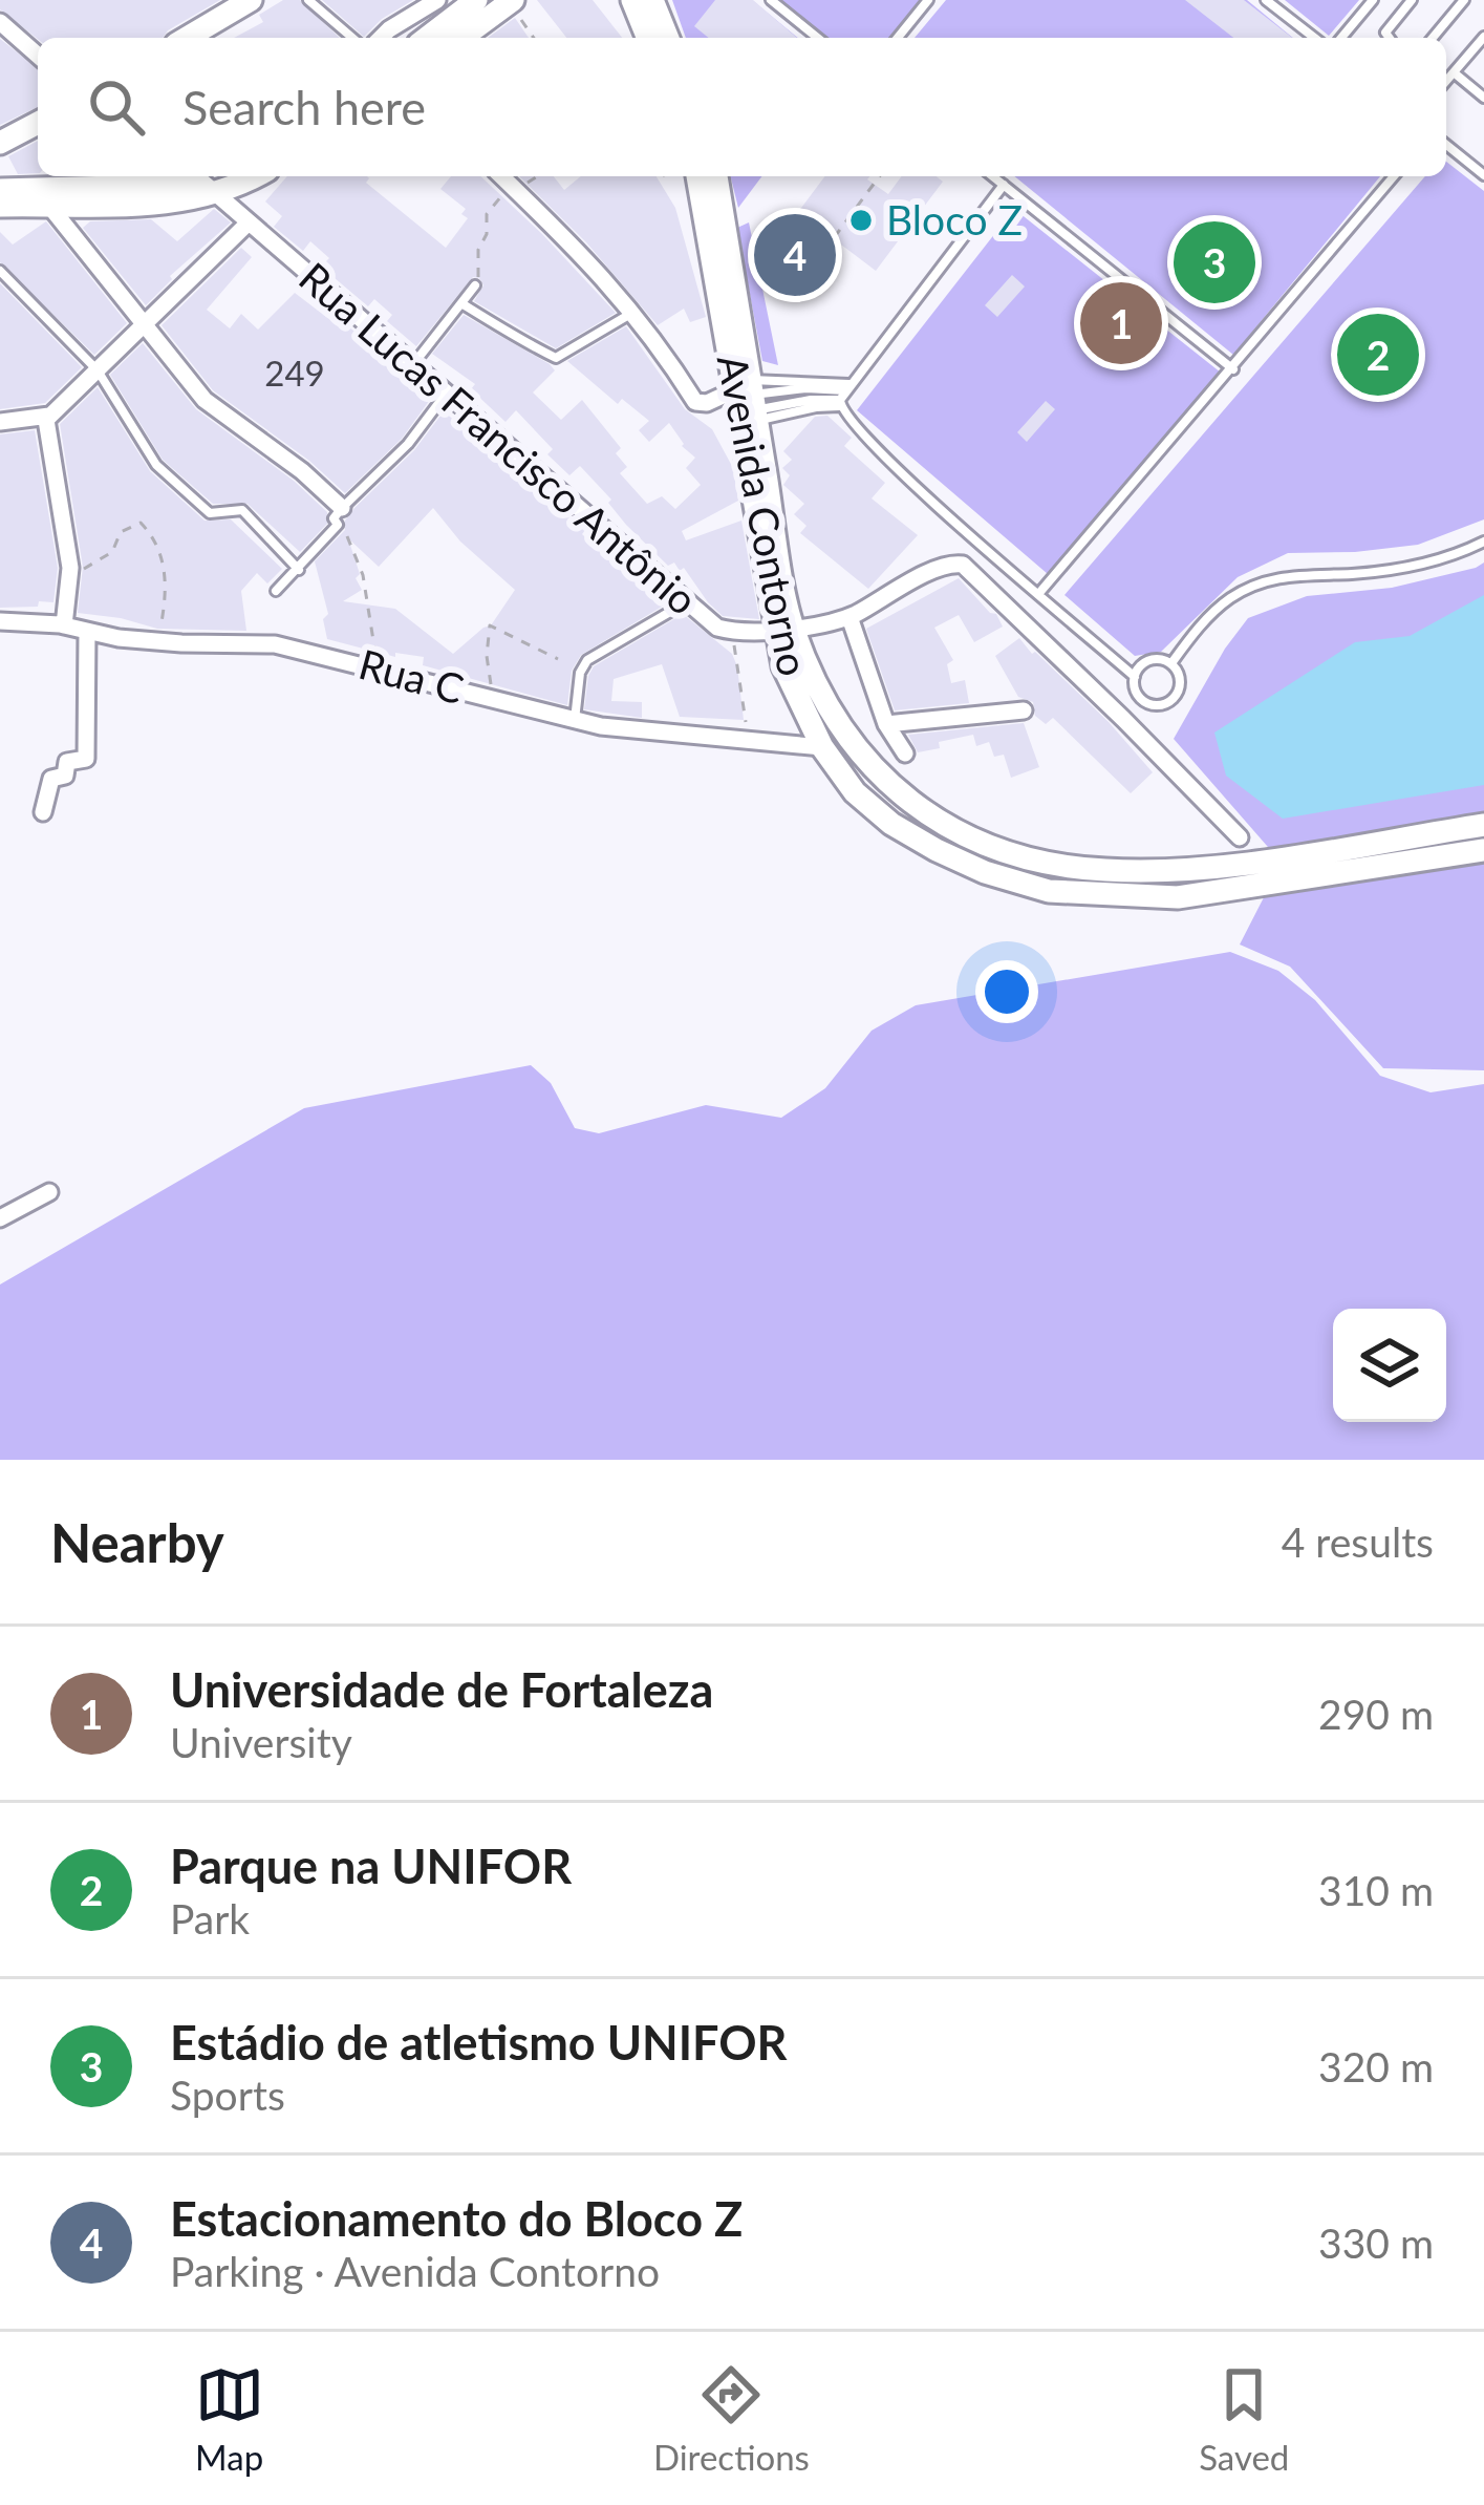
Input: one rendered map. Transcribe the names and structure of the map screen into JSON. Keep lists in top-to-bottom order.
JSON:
{
  "streets": {
    "street": ["Rua Lucas Francisco Antônio", "Avenida Contorno", "Rua C"]
  },
  "crossings": [
    ["Rua Lucas Francisco Antônio", "Avenida Contorno"],
    ["Avenida Contorno", "Rua C"]
  ],
  "places": ["Bloco Z"],
  "house_numbers": ["249"],
  "page": {
    "search": "Search here",
    "pins": [
      "4",
      "3",
      "1",
      "2"
    ],
    "heading": ["Nearby", "4 results"],
    "list": [
      {
        "mark": "1",
        "name": "Universidade de Fortaleza",
        "note": "University",
        "value": "290 m"
      },
      {
        "mark": "2",
        "name": "Parque na UNIFOR",
        "note": "Park",
        "value": "310 m"
      },
      {
        "mark": "3",
        "name": "Estádio de atletismo UNIFOR",
        "note": "Sports",
        "value": "320 m"
      },
      {
        "mark": "4",
        "name": "Estacionamento do Bloco Z",
        "note": "Parking · Avenida Contorno",
        "value": "330 m"
      }
    ],
    "nav": ["Map", "Directions", "Saved"]
  }
}
